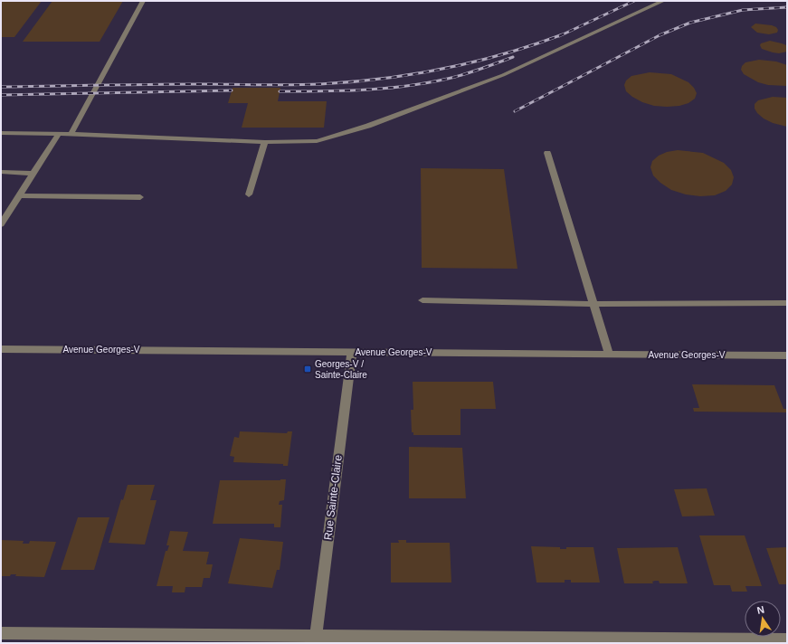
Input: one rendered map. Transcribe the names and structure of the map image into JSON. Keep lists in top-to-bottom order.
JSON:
{
  "streets": {
    "street": ["Avenue Georges-V", "Rue Sainte-Claire"]
  },
  "crossings": [
    ["Avenue Georges-V", "Rue Sainte-Claire"]
  ],
  "places": {
    "transit": ["Georges-V / Sainte-Claire"]
  },
  "north": "top"
}
